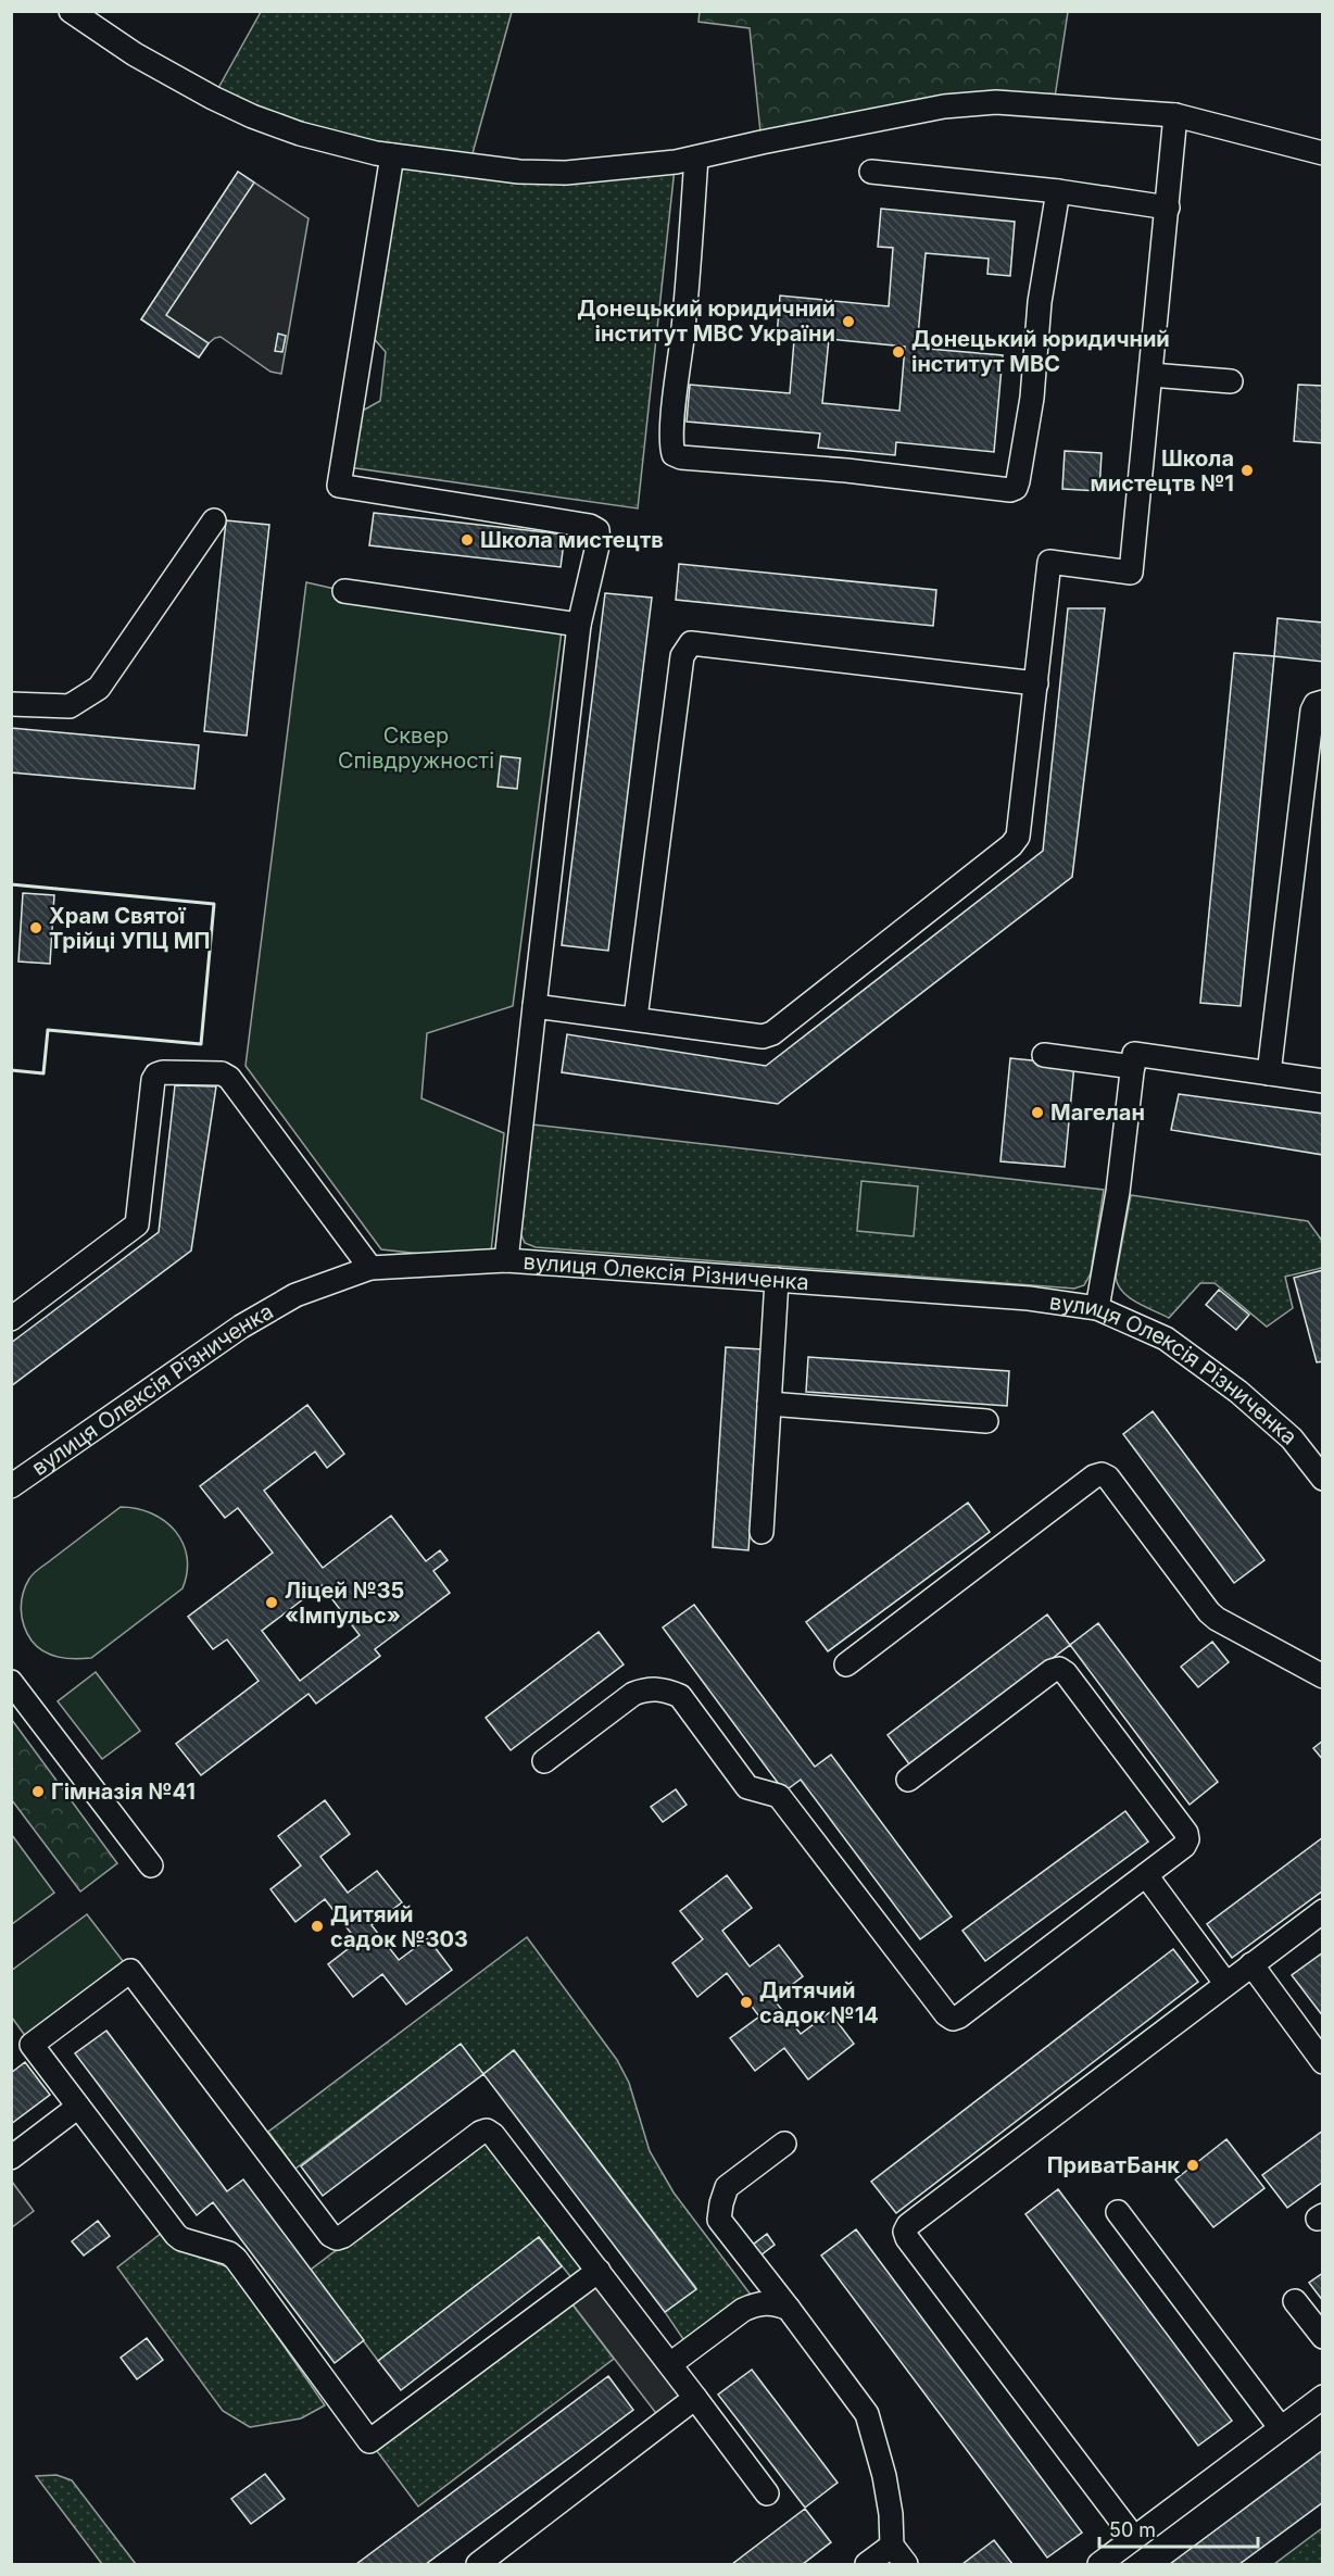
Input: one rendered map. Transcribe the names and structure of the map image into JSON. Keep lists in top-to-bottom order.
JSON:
{
  "streets": {
    "street": ["вулиця Олексія Різниченка"]
  },
  "parks": ["Сквер Співдружності"],
  "places": [
    "Донецький юридичний інститут МВС України",
    "Донецький юридичний інститут МВС",
    "Школа мистецтв №1",
    "Школа мистецтв",
    "Храм Святої Трійці УПЦ МП",
    "Магелан",
    "Ліцей №35 «Імпульс»",
    "Гімназія №41",
    "Дитяий садок №303",
    "Дитячий садок №14",
    "ПриватБанк"
  ],
  "scale_bar": "50 m"
}
